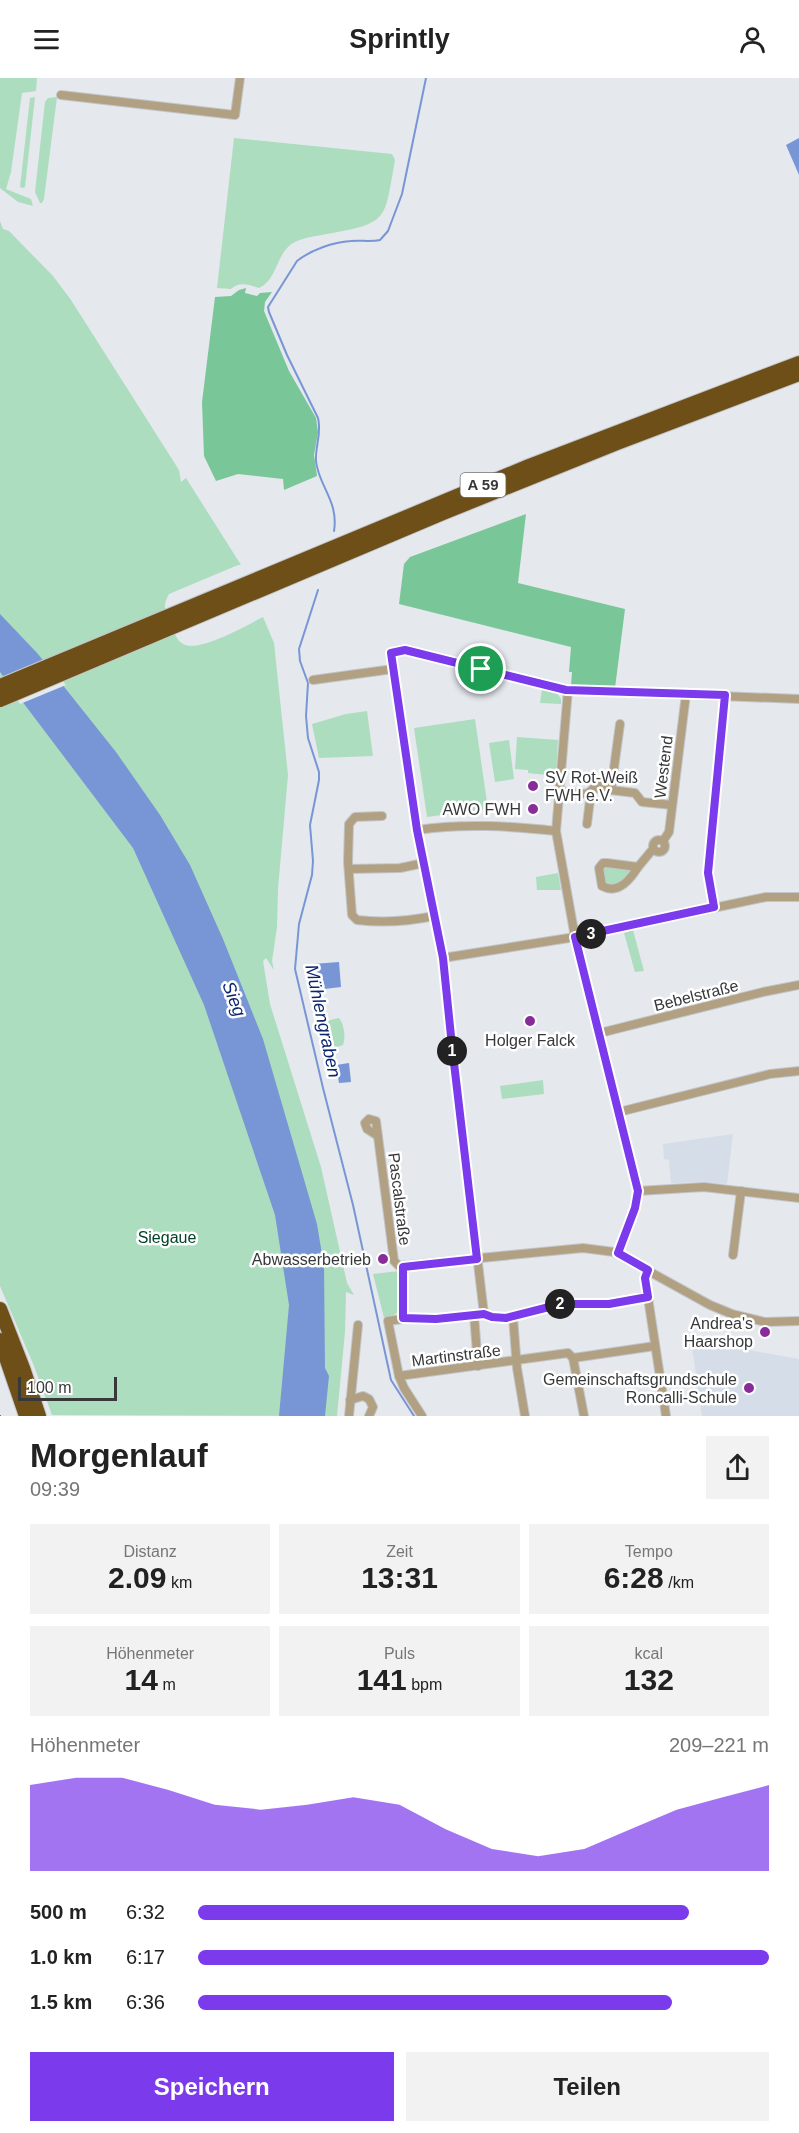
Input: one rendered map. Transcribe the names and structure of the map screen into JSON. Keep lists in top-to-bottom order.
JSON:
{
  "streets": {
    "highway": ["A 59"],
    "street": [
      "Westend",
      "Bebelstraße",
      "Pascalstraße",
      "Martinstraße"
    ]
  },
  "water": ["Sieg", "Mühlengraben"],
  "parks": ["Siegaue"],
  "places": [
    "SV Rot-Weiß FWH e.V.",
    "AWO FWH",
    "Holger Falck",
    "Abwasserbetrieb",
    "Andrea's Haarshop",
    "Gemeinschaftsgrundschule Roncalli-Schule"
  ],
  "scale_bar": "100 m",
  "page": {
    "header": "Sprintly",
    "pins": ["3", "1", "2"],
    "scale": "100 m",
    "heading": ["Morgenlauf", "09:39"],
    "stats": [
      ["Distanz", "2.09 km"],
      ["Zeit", "13:31"],
      ["Tempo", "6:28 /km"],
      ["Höhenmeter", "14 m"],
      ["Puls", "141 bpm"],
      ["kcal", "132"]
    ],
    "chart": ["Höhenmeter", "209–221 m"],
    "list": [
      {
        "name": "500 m",
        "note": "6:32"
      },
      {
        "name": "1.0 km",
        "note": "6:17"
      },
      {
        "name": "1.5 km",
        "note": "6:36"
      }
    ],
    "buttons": ["Speichern", "Teilen"]
  }
}
